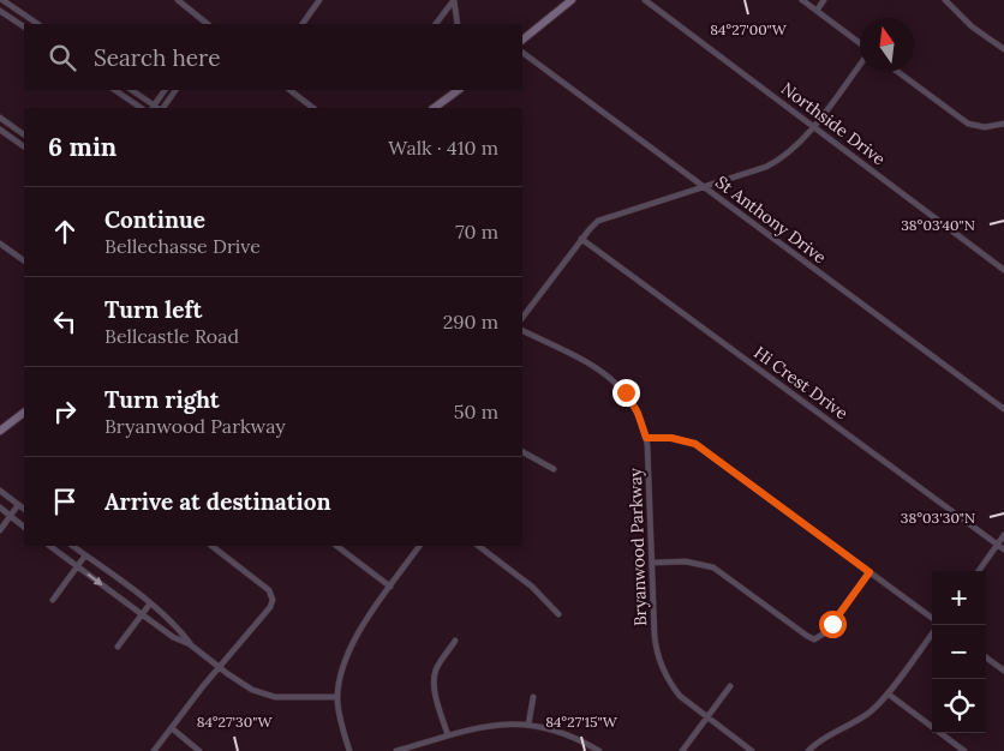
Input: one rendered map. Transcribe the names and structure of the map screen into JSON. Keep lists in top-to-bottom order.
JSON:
{
  "streets": {
    "street": [
      "Northside Drive",
      "St Anthony Drive",
      "Hi Crest Drive",
      "Bryanwood Parkway"
    ]
  },
  "north": "top",
  "page": {
    "search": "Search here",
    "heading": ["6 min", "Walk · 410 m"],
    "list": [
      ["Continue", "Bellechasse Drive", "70 m"],
      ["Turn left", "Bellcastle Road", "290 m"],
      ["Turn right", "Bryanwood Parkway", "50 m"],
      "Arrive at destination"
    ],
    "map_buttons": ["+", "−"]
  },
  "coordinates": [
    "84°27'00\"W",
    "38°03'40\"N",
    "38°03'30\"N",
    "84°27'30\"W",
    "84°27'15\"W"
  ]
}
